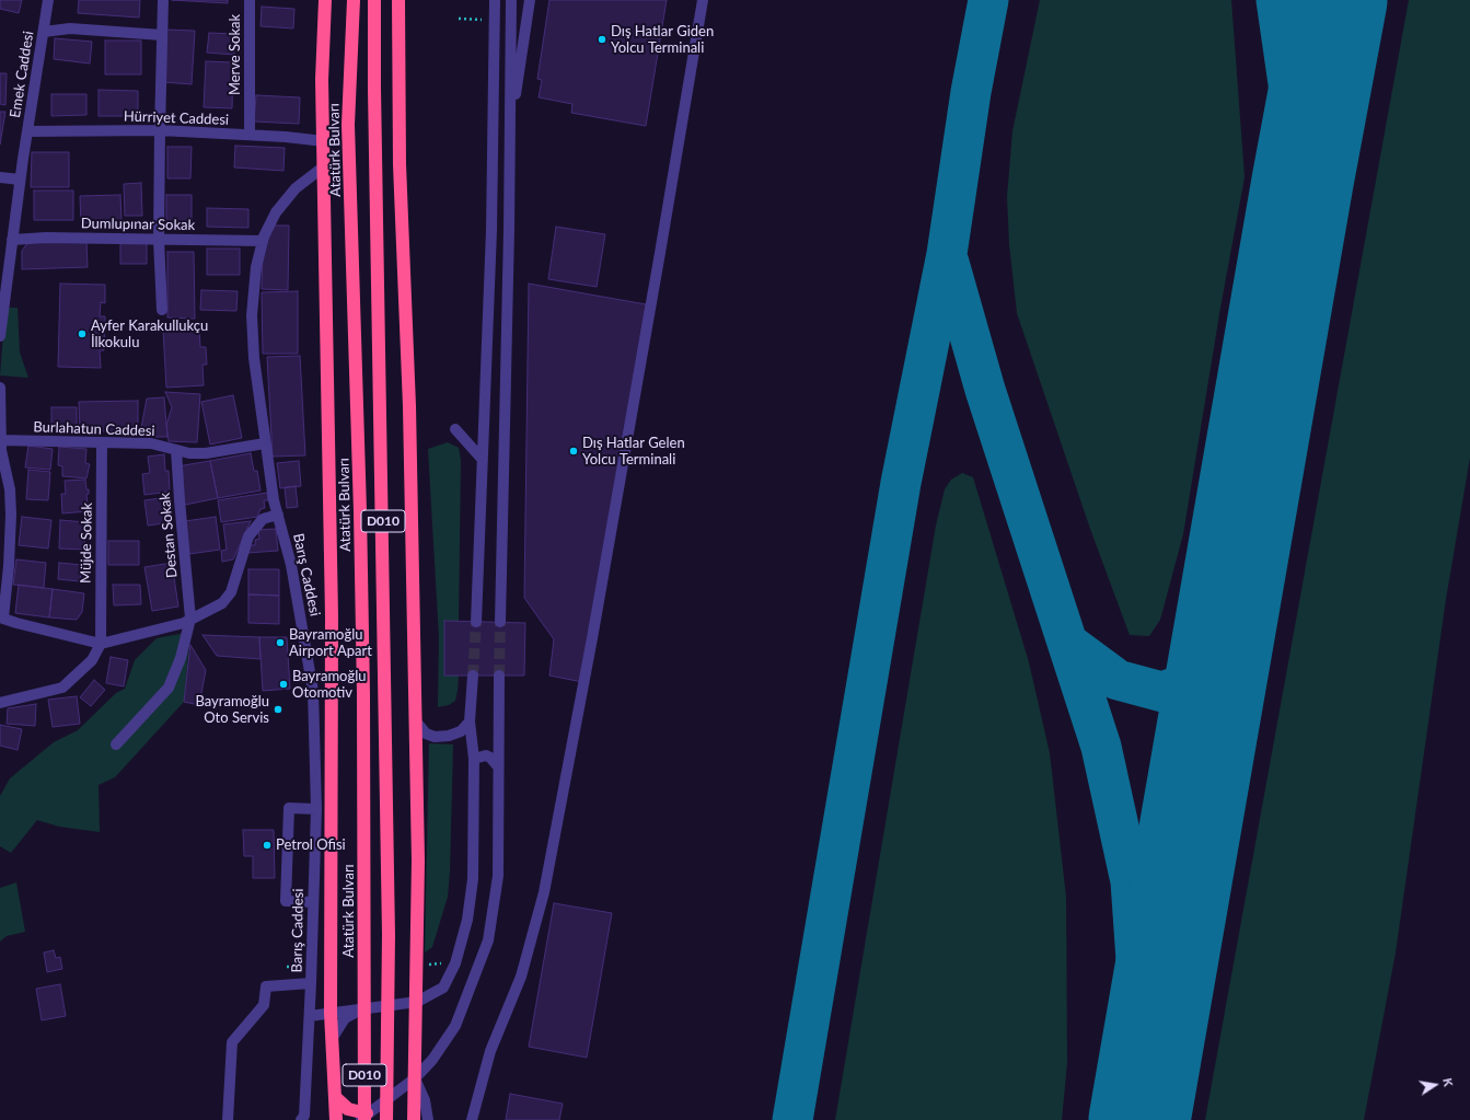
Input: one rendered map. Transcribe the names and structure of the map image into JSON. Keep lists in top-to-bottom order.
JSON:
{
  "streets": {
    "highway": ["Atatürk Bulvarı", "D010"],
    "street": [
      "Merve Sokak",
      "Emek Caddesi",
      "Hürriyet Caddesi",
      "Dumlupınar Sokak",
      "Burlahatun Caddesi",
      "Destan Sokak",
      "Müjde Sokak",
      "Barış Caddesi"
    ]
  },
  "crossings": [
    ["Merve Sokak", "Hürriyet Caddesi"],
    ["Emek Caddesi", "Hürriyet Caddesi"],
    ["Emek Caddesi", "Dumlupınar Sokak"],
    ["Dumlupınar Sokak", "Barış Caddesi"],
    ["Burlahatun Caddesi", "Destan Sokak"],
    ["Burlahatun Caddesi", "Müjde Sokak"],
    ["Burlahatun Caddesi", "Barış Caddesi"]
  ],
  "places": [
    "Dış Hatlar Giden Yolcu Terminali",
    "Ayfer Karakullukçu İlkokulu",
    "Dış Hatlar Gelen Yolcu Terminali",
    "Bayramoğlu Airport Apart",
    "Bayramoğlu Otomotiv",
    "Bayramoğlu Oto Servis",
    "Petrol Ofisi"
  ],
  "north": "right"
}
